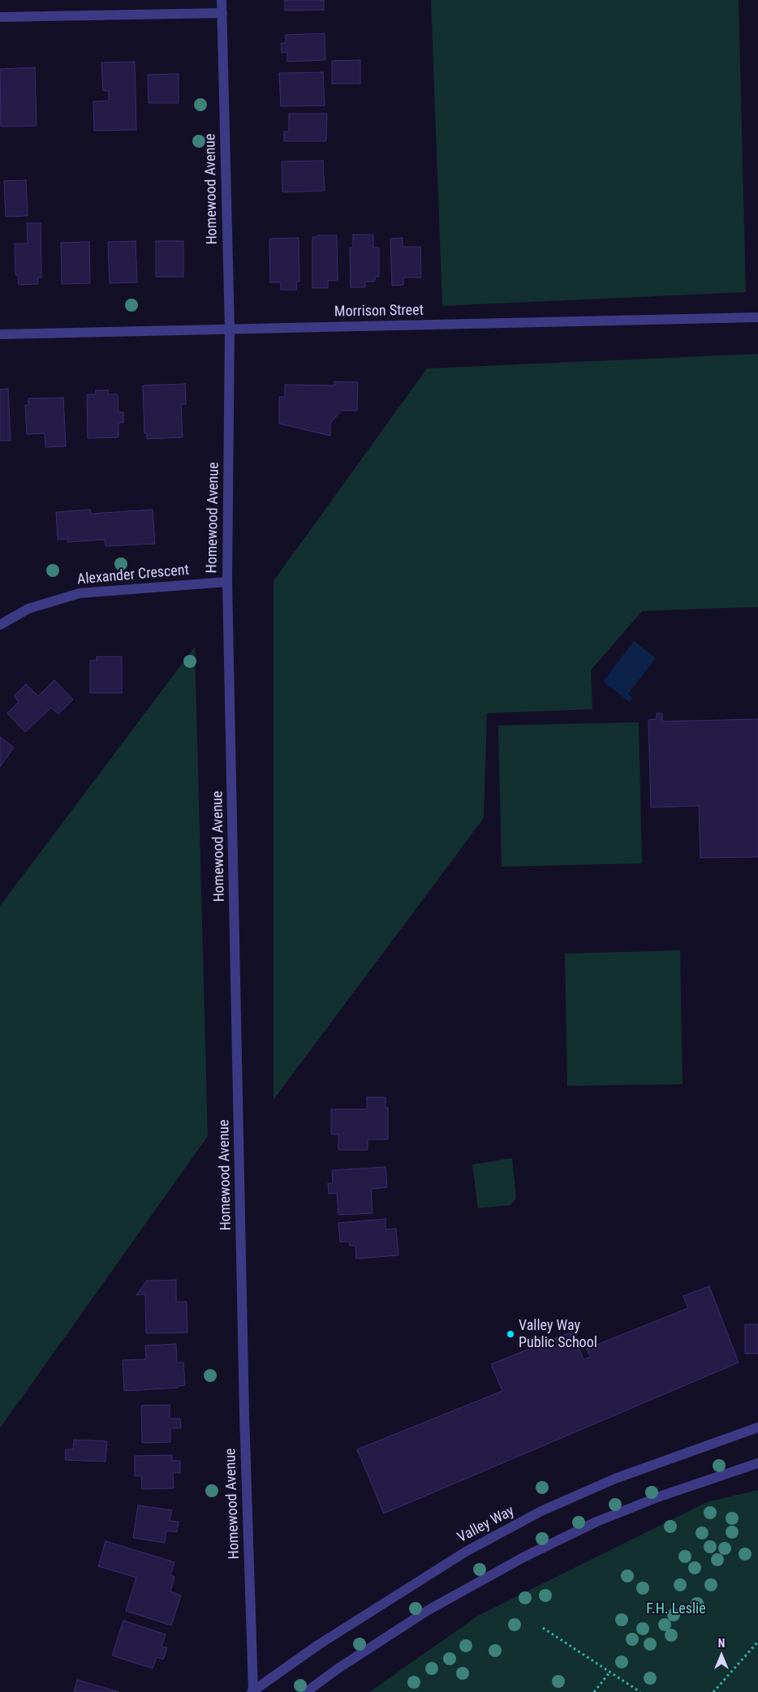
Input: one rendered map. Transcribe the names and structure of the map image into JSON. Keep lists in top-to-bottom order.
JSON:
{
  "streets": {
    "street": [
      "Homewood Avenue",
      "Morrison Street",
      "Alexander Crescent",
      "Valley Way"
    ]
  },
  "crossings": [
    ["Homewood Avenue", "Morrison Street"],
    ["Homewood Avenue", "Alexander Crescent"],
    ["Homewood Avenue", "Valley Way"]
  ],
  "parks": ["F.H. Leslie"],
  "places": ["Valley Way Public School"],
  "north": "top"
}
